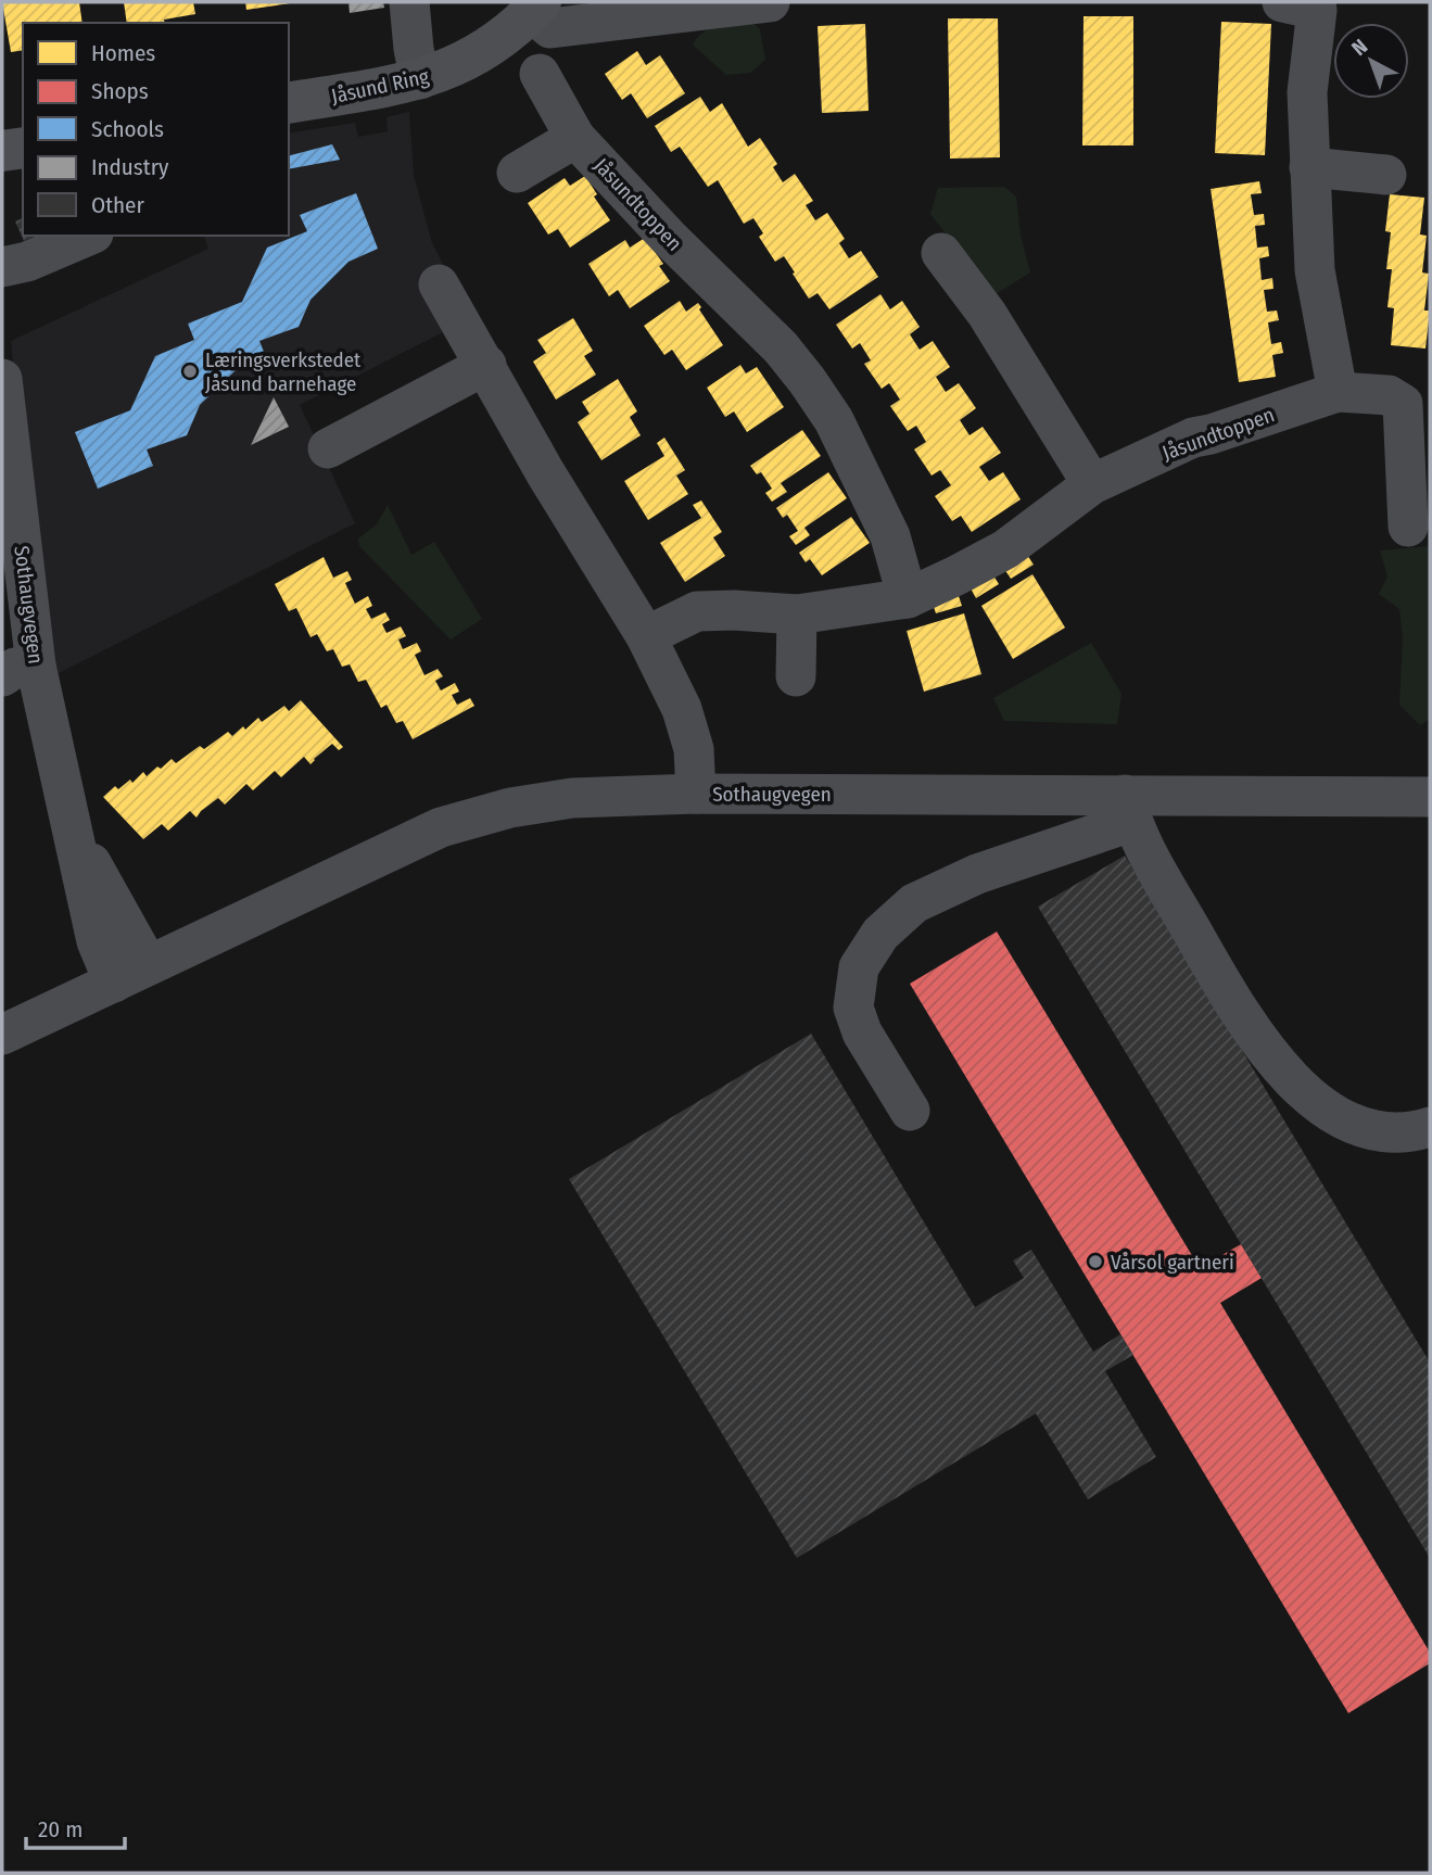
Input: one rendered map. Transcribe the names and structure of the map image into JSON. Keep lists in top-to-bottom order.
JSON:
{
  "streets": {
    "main road": ["Jåsund Ring"],
    "street": ["Jåsundtoppen", "Sothaugvegen"]
  },
  "places": ["Læringsverkstedet Jåsund barnehage", "Vårsol gartneri"],
  "legend": [
    "Homes",
    "Shops",
    "Schools",
    "Industry",
    "Other"
  ],
  "scale_bar": "20 m",
  "north": "top left"
}
